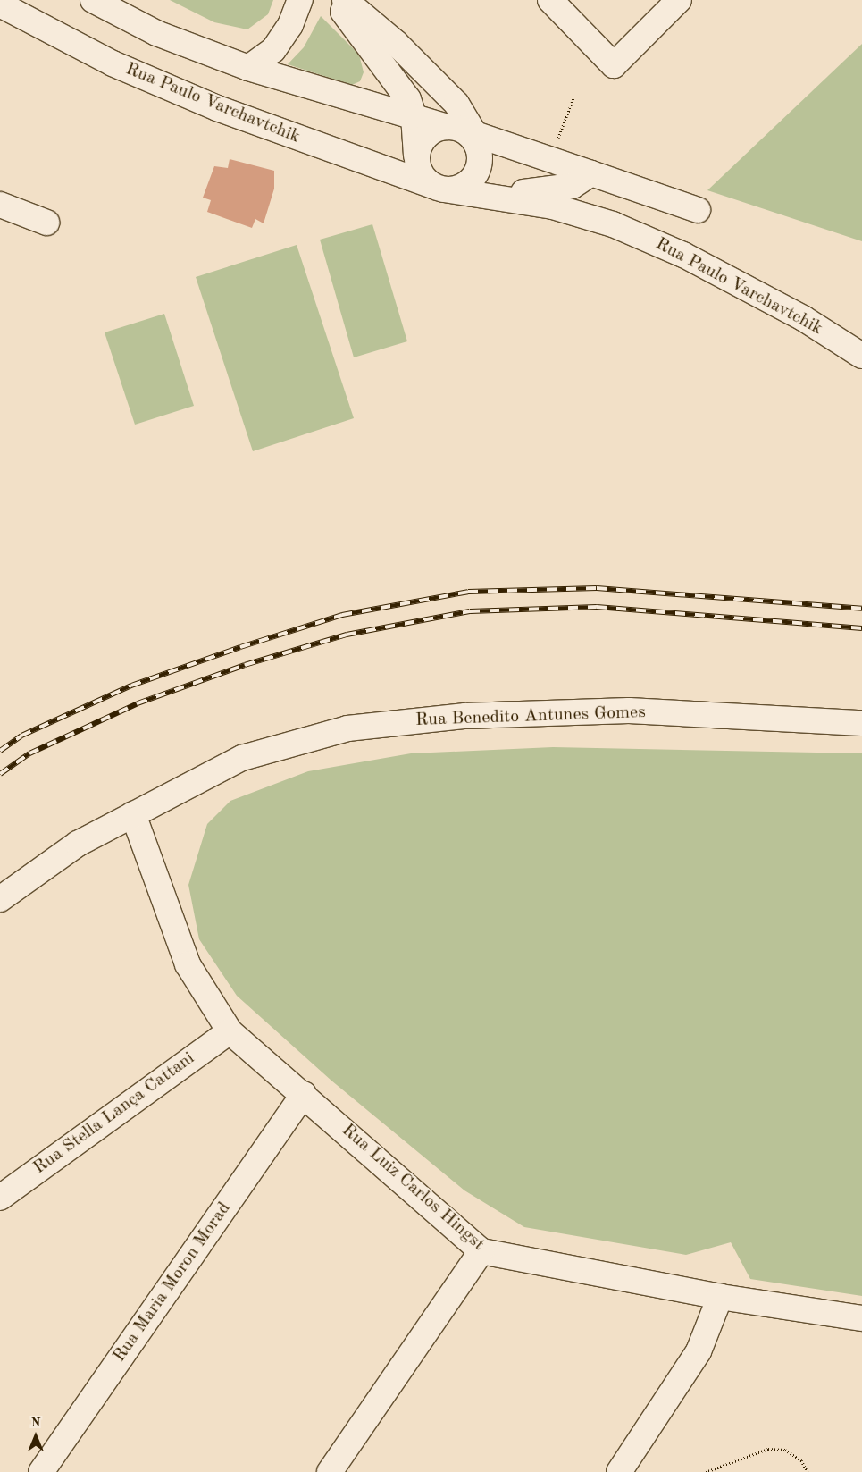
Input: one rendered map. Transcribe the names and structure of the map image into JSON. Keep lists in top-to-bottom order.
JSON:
{
  "streets": {
    "street": [
      "Rua Paulo Varchavtchik",
      "Rua Benedito Antunes Gomes",
      "Rua Stella Lança Cattani",
      "Rua Luiz Carlos Hingst",
      "Rua Maria Moron Morad"
    ]
  },
  "crossings": [
    ["Rua Benedito Antunes Gomes", "Rua Luiz Carlos Hingst"],
    ["Rua Stella Lança Cattani", "Rua Luiz Carlos Hingst"],
    ["Rua Luiz Carlos Hingst", "Rua Maria Moron Morad"]
  ],
  "north": "top"
}
